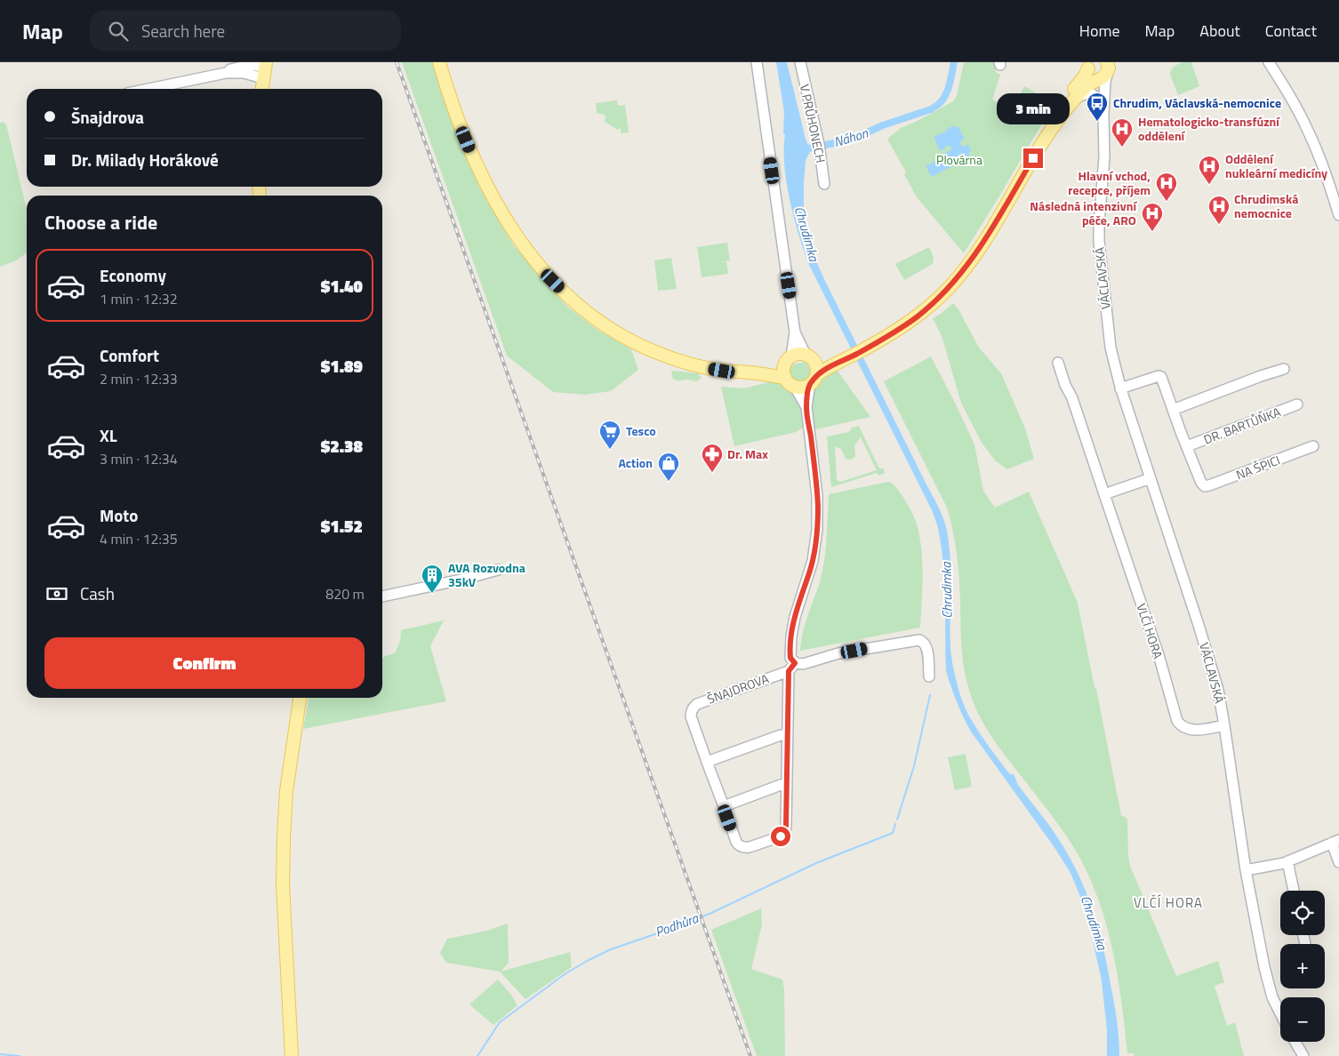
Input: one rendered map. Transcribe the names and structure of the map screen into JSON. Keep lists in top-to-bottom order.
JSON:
{
  "streets": {
    "street": [
      "V PRŮHONECH",
      "VÁCLAVSKÁ",
      "DR. BARTŮŇKA",
      "NA ŠPICI",
      "VLČÍ HORA",
      "ŠNAJDROVA"
    ]
  },
  "crossings": [
    ["VÁCLAVSKÁ", "VLČÍ HORA"],
    ["DR. BARTŮŇKA", "NA ŠPICI"]
  ],
  "districts": ["VLČÍ HORA"],
  "water": ["Náhon", "Chrudimka", "Podhůra"],
  "parks": ["Plovárna"],
  "places": {
    "bus stop": ["Chrudim, Václavská-nemocnice"],
    "hospital": [
      "Hematologicko-transfúzní oddělení",
      "Oddělení nukleární medicíny",
      "Hlavní vchod, recepce, příjem",
      "Chrudimská nemocnice",
      "Následná intenzivní péče, ARO"
    ],
    "supermarket": ["Tesco"],
    "pharmacy": ["Dr. Max"],
    "shop": ["Action"],
    "building": ["AVA Rozvodna 35kV"]
  },
  "page": {
    "header": "Map",
    "search": "Search here",
    "nav": [
      "Home",
      "Map",
      "About",
      "Contact"
    ],
    "banner": ["Šnajdrova", "Dr. Milady Horákové"],
    "bubble": "3 min",
    "heading": "Choose a ride",
    "list": [
      {
        "name": "Economy",
        "note": "1 min · 12:32",
        "value": "$1.40"
      },
      {
        "name": "Comfort",
        "note": "2 min · 12:33",
        "value": "$1.89"
      },
      {
        "name": "XL",
        "note": "3 min · 12:34",
        "value": "$2.38"
      },
      {
        "name": "Moto",
        "note": "4 min · 12:35",
        "value": "$1.52"
      }
    ],
    "pay": ["Cash", "820 m"],
    "buttons": "Confirm",
    "map_buttons": ["+", "−"]
  }
}
